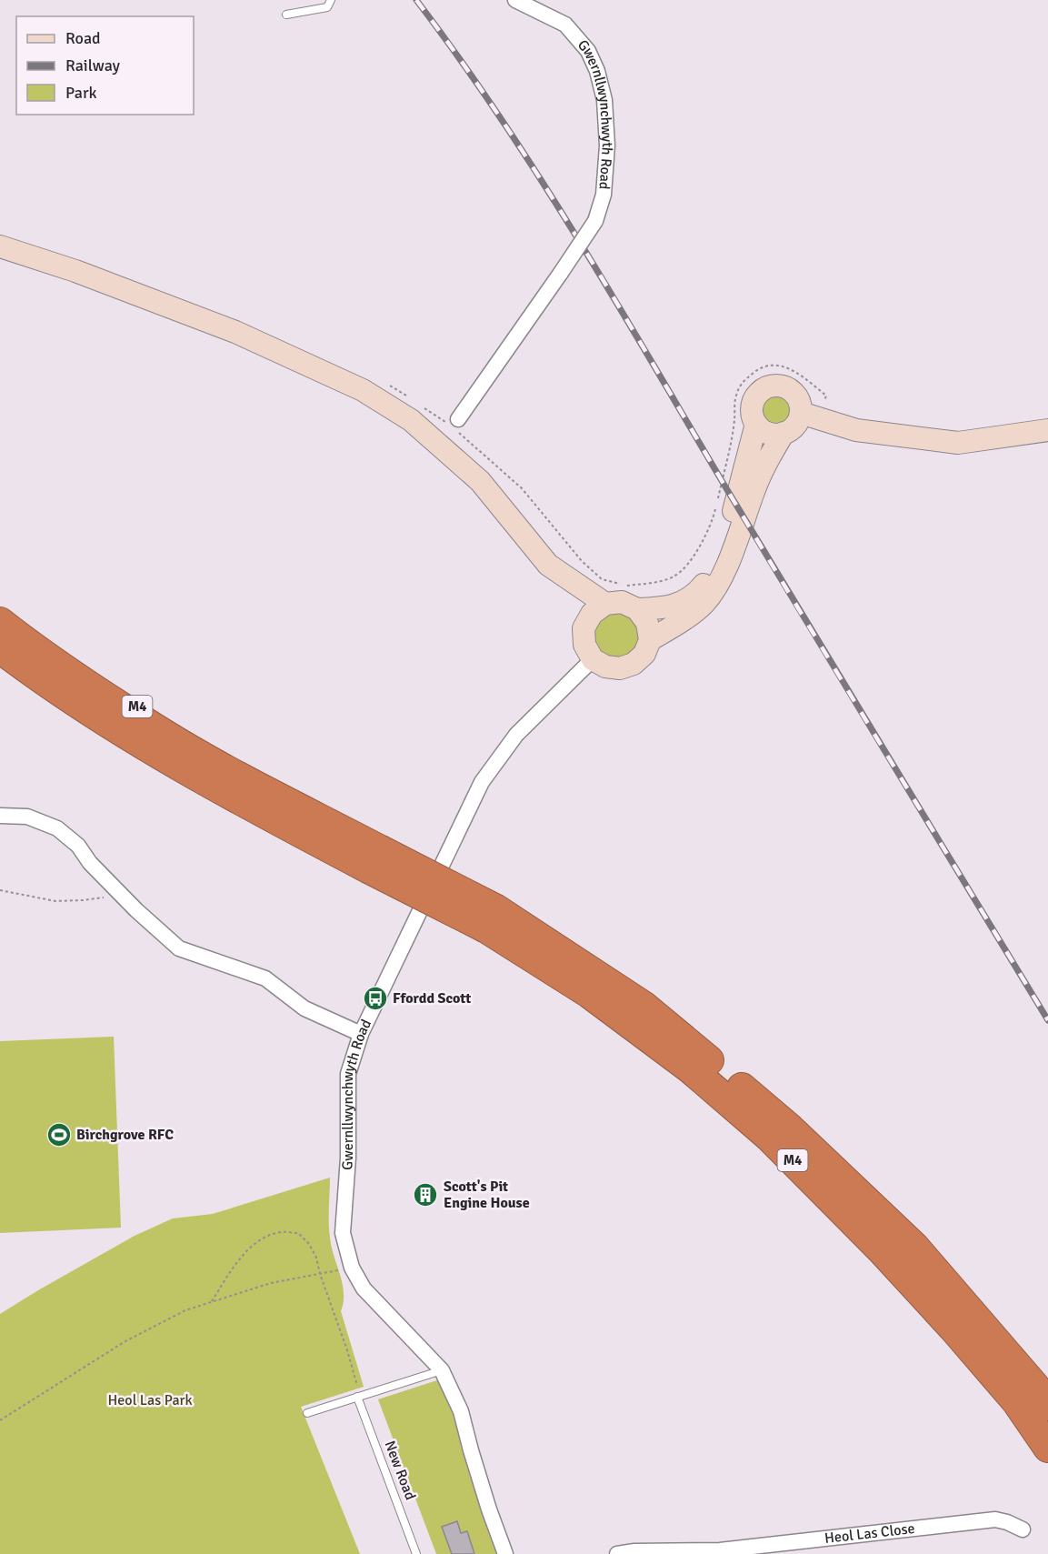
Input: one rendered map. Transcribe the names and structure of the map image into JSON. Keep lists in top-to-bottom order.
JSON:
{
  "streets": {
    "highway": ["M4"],
    "street": ["Gwernllwynchwyth Road", "Heol Las Close"],
    "lane": ["New Road"]
  },
  "parks": ["Heol Las Park"],
  "places": {
    "bus stop": ["Ffordd Scott"],
    "sports": ["Birchgrove RFC"],
    "building": ["Scott's Pit Engine House"]
  },
  "legend": ["Road", "Railway", "Park"]
}
